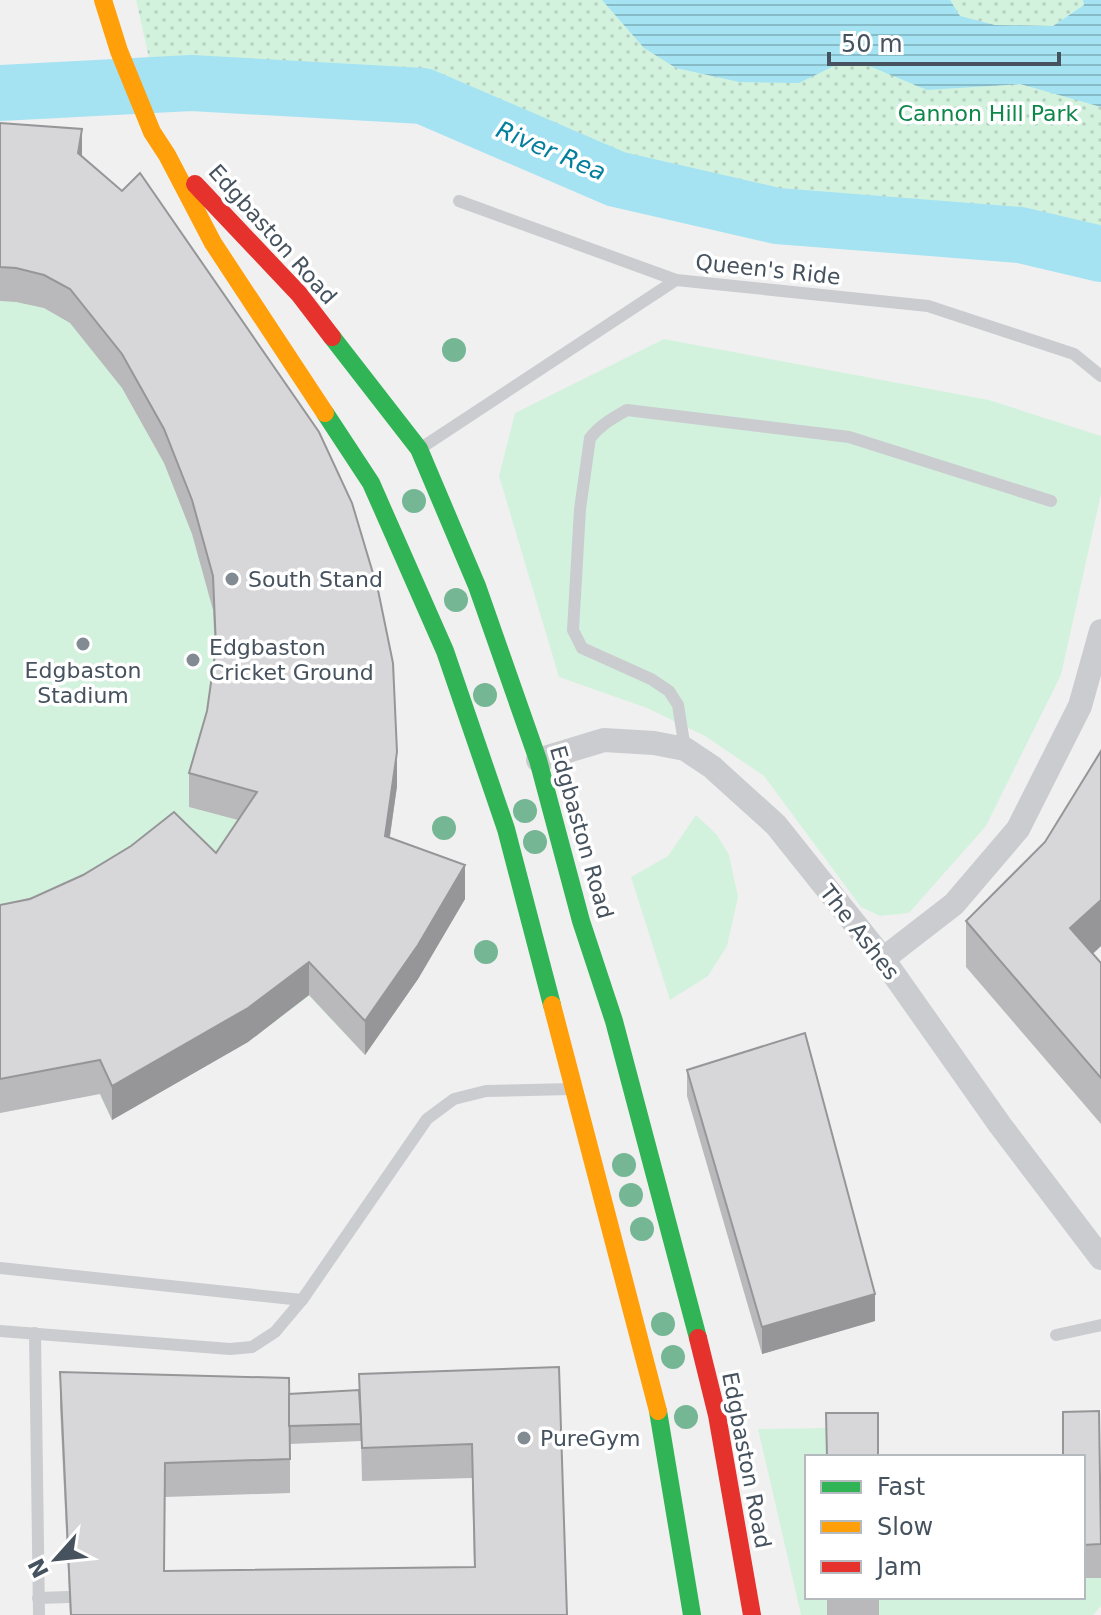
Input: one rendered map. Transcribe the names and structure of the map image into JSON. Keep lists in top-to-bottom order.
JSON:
{
  "streets": {
    "main road": ["Edgbaston Road"],
    "street": ["The Ashes"],
    "lane": ["Queen's Ride"]
  },
  "crossings": [
    ["Edgbaston Road", "Queen's Ride"],
    ["Edgbaston Road", "The Ashes"]
  ],
  "water": ["River Rea"],
  "parks": ["Cannon Hill Park"],
  "places": [
    "South Stand",
    "Edgbaston Stadium",
    "Edgbaston Cricket Ground",
    "PureGym"
  ],
  "legend": ["Fast", "Slow", "Jam"],
  "scale_bar": "50 m",
  "north": "bottom left"
}
